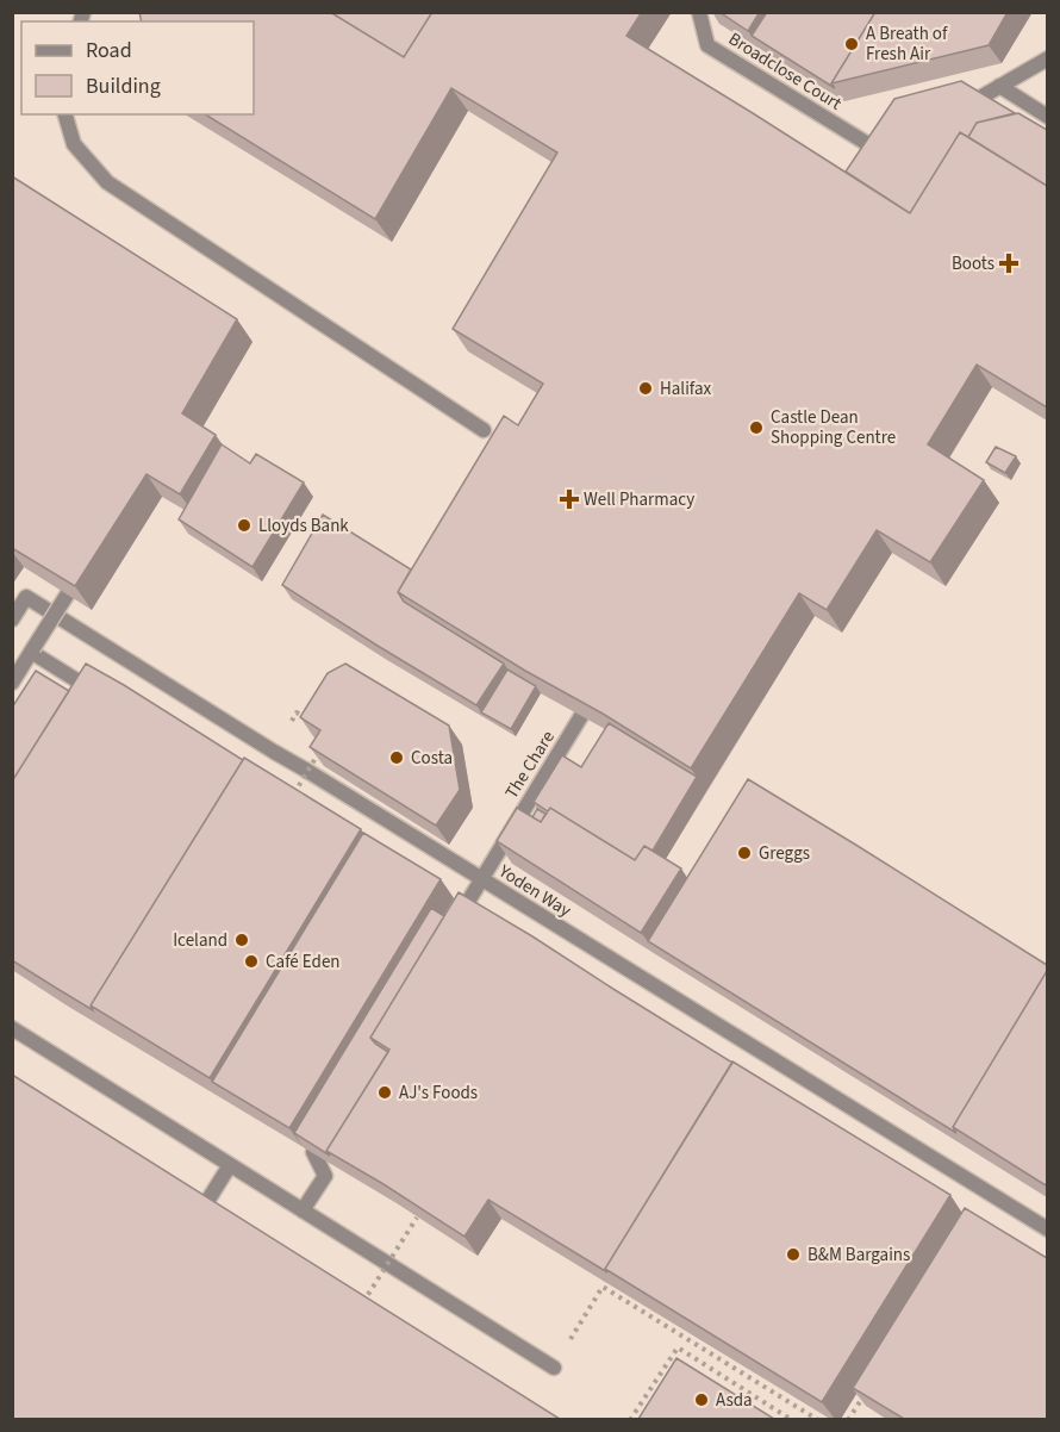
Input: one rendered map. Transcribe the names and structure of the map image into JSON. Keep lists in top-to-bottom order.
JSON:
{
  "streets": {
    "street": ["Broadclose Court", "The Chare", "Yoden Way"]
  },
  "crossings": [
    ["The Chare", "Yoden Way"]
  ],
  "places": {
    "other": [
      "A Breath of Fresh Air",
      "Halifax",
      "Castle Dean Shopping Centre",
      "Lloyds Bank",
      "Costa",
      "Greggs",
      "Iceland",
      "Café Eden",
      "AJ's Foods",
      "B&M Bargains",
      "Asda"
    ],
    "health": ["Boots", "Well Pharmacy"]
  },
  "legend": ["Road", "Building"]
}
